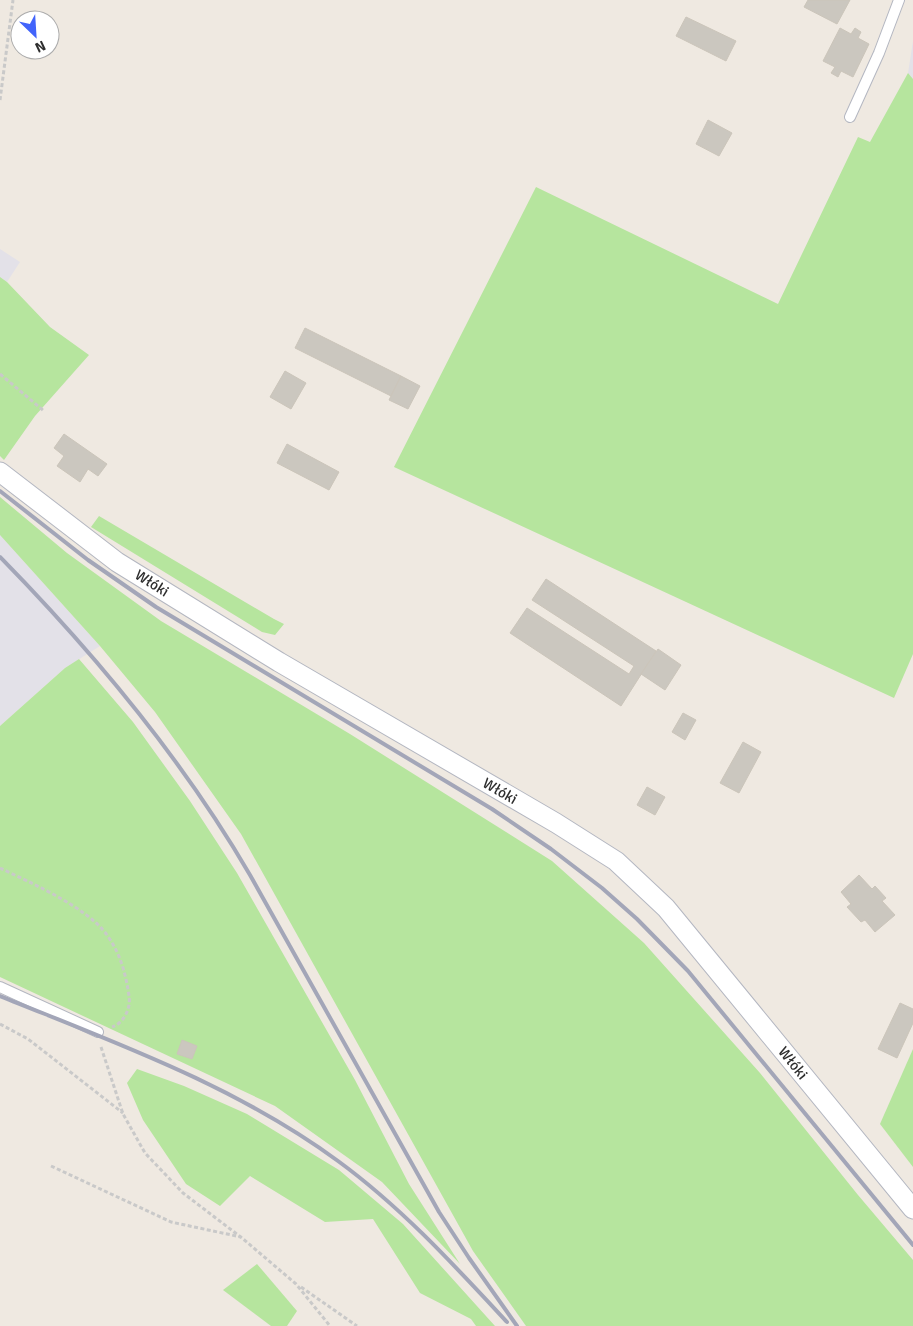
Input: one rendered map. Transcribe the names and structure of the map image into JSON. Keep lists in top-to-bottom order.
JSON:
{
  "streets": {
    "street": ["Włóki"]
  },
  "north": "bottom right"
}
